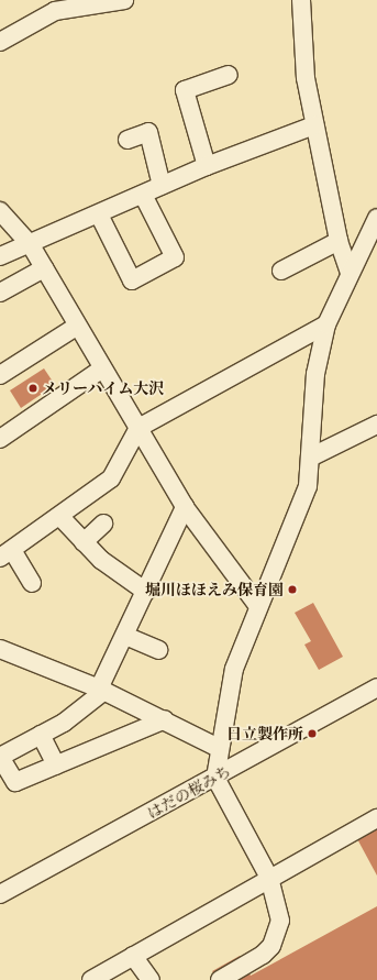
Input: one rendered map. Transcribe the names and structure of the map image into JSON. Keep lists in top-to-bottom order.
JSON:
{
  "streets": {
    "street": ["はだの桜みち"]
  },
  "places": ["メリーハイム大沢", "堀川ほほえみ保育園", "日立製作所"]
}
